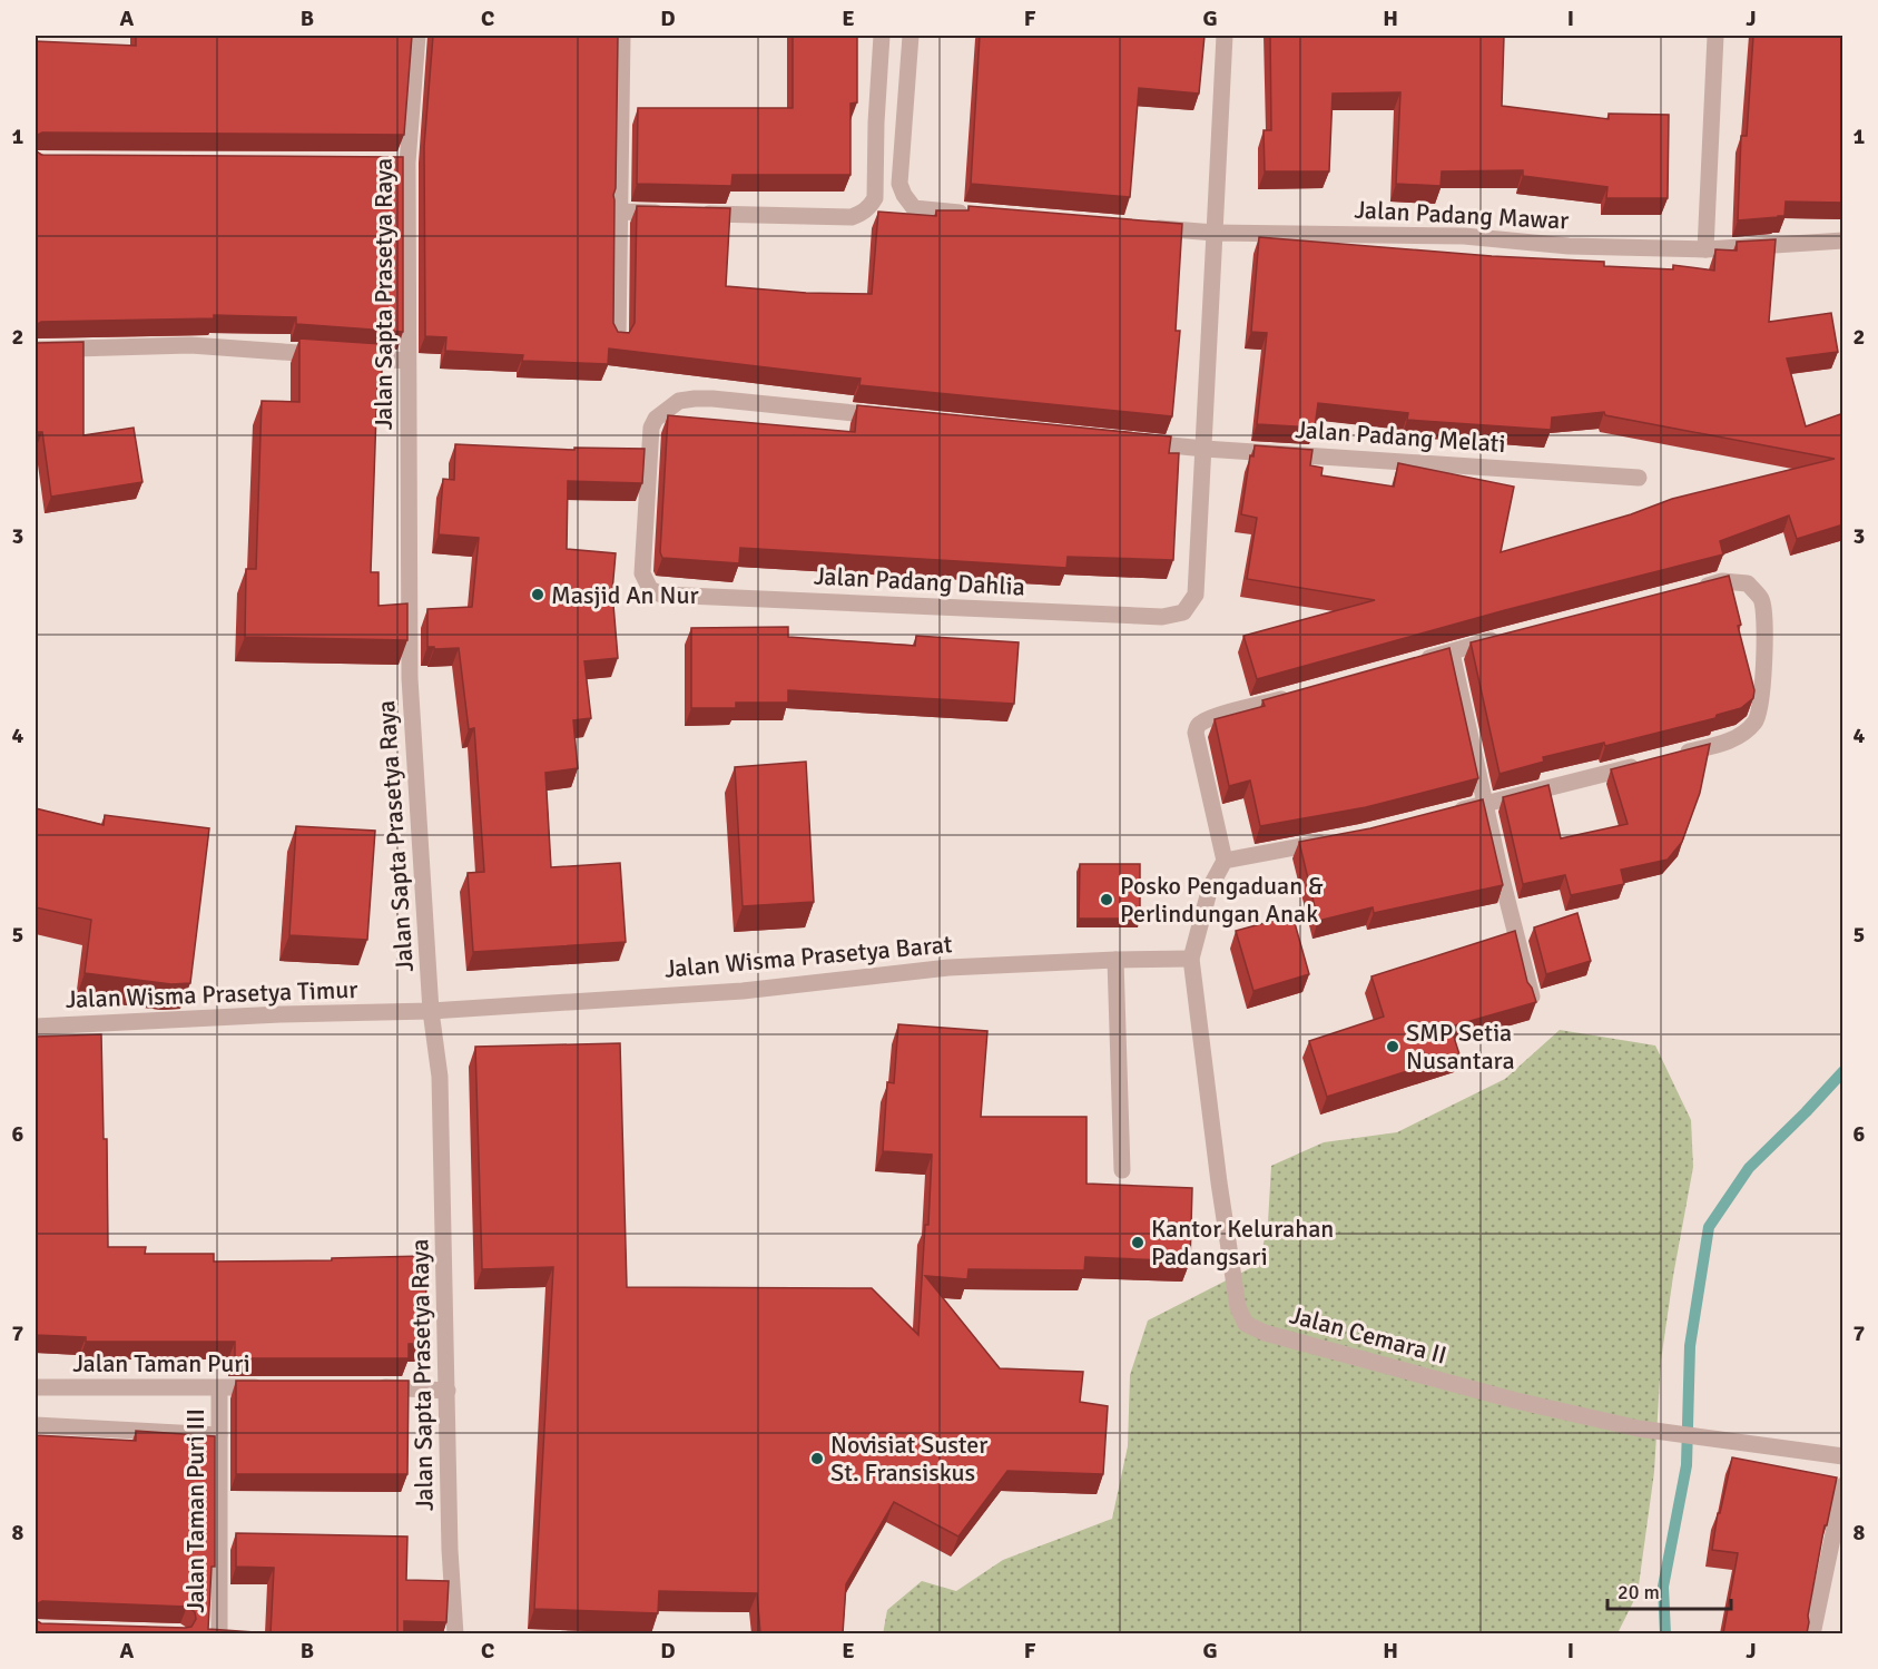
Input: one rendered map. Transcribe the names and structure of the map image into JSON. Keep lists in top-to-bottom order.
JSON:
{
  "streets": {
    "street": [
      "Jalan Padang Mawar",
      "Jalan Sapta Prasetya Raya",
      "Jalan Padang Melati",
      "Jalan Padang Dahlia",
      "Jalan Wisma Prasetya Barat",
      "Jalan Wisma Prasetya Timur",
      "Jalan Cemara II",
      "Jalan Taman Puri",
      "Jalan Taman Puri III"
    ]
  },
  "crossings": [
    ["Jalan Sapta Prasetya Raya", "Jalan Wisma Prasetya Barat"],
    ["Jalan Sapta Prasetya Raya", "Jalan Wisma Prasetya Timur"],
    ["Jalan Padang Melati", "Jalan Padang Dahlia"],
    ["Jalan Wisma Prasetya Barat", "Jalan Wisma Prasetya Timur"],
    ["Jalan Wisma Prasetya Barat", "Jalan Cemara II"],
    ["Jalan Taman Puri", "Jalan Taman Puri III"]
  ],
  "places": [
    "Masjid An Nur",
    "Posko Pengaduan & Perlindungan Anak",
    "SMP Setia Nusantara",
    "Kantor Kelurahan Padangsari",
    "Novisiat Suster St. Fransiskus"
  ],
  "scale_bar": "20 m",
  "grid": {
    "columns": [
      "A",
      "B",
      "C",
      "D",
      "E",
      "F",
      "G",
      "H",
      "I",
      "J"
    ],
    "rows": [
      "1",
      "2",
      "3",
      "4",
      "5",
      "6",
      "7",
      "8"
    ]
  }
}
